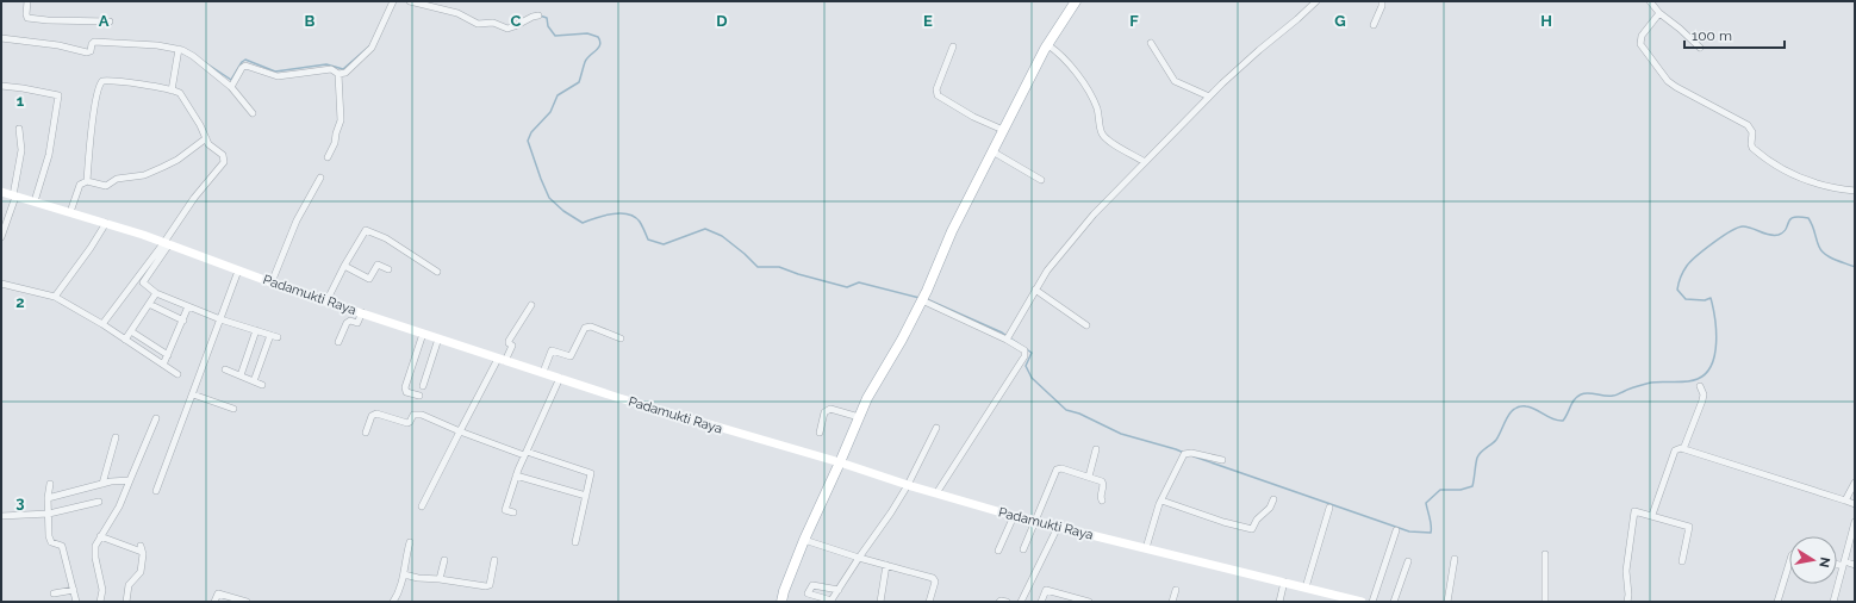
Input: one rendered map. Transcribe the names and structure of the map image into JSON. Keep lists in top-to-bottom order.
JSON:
{
  "streets": {
    "street": ["Padamukti Raya"]
  },
  "scale_bar": "100 m",
  "north": "right",
  "grid": {
    "columns": [
      "A",
      "B",
      "C",
      "D",
      "E",
      "F",
      "G",
      "H"
    ],
    "rows": ["1", "2", "3"]
  }
}
